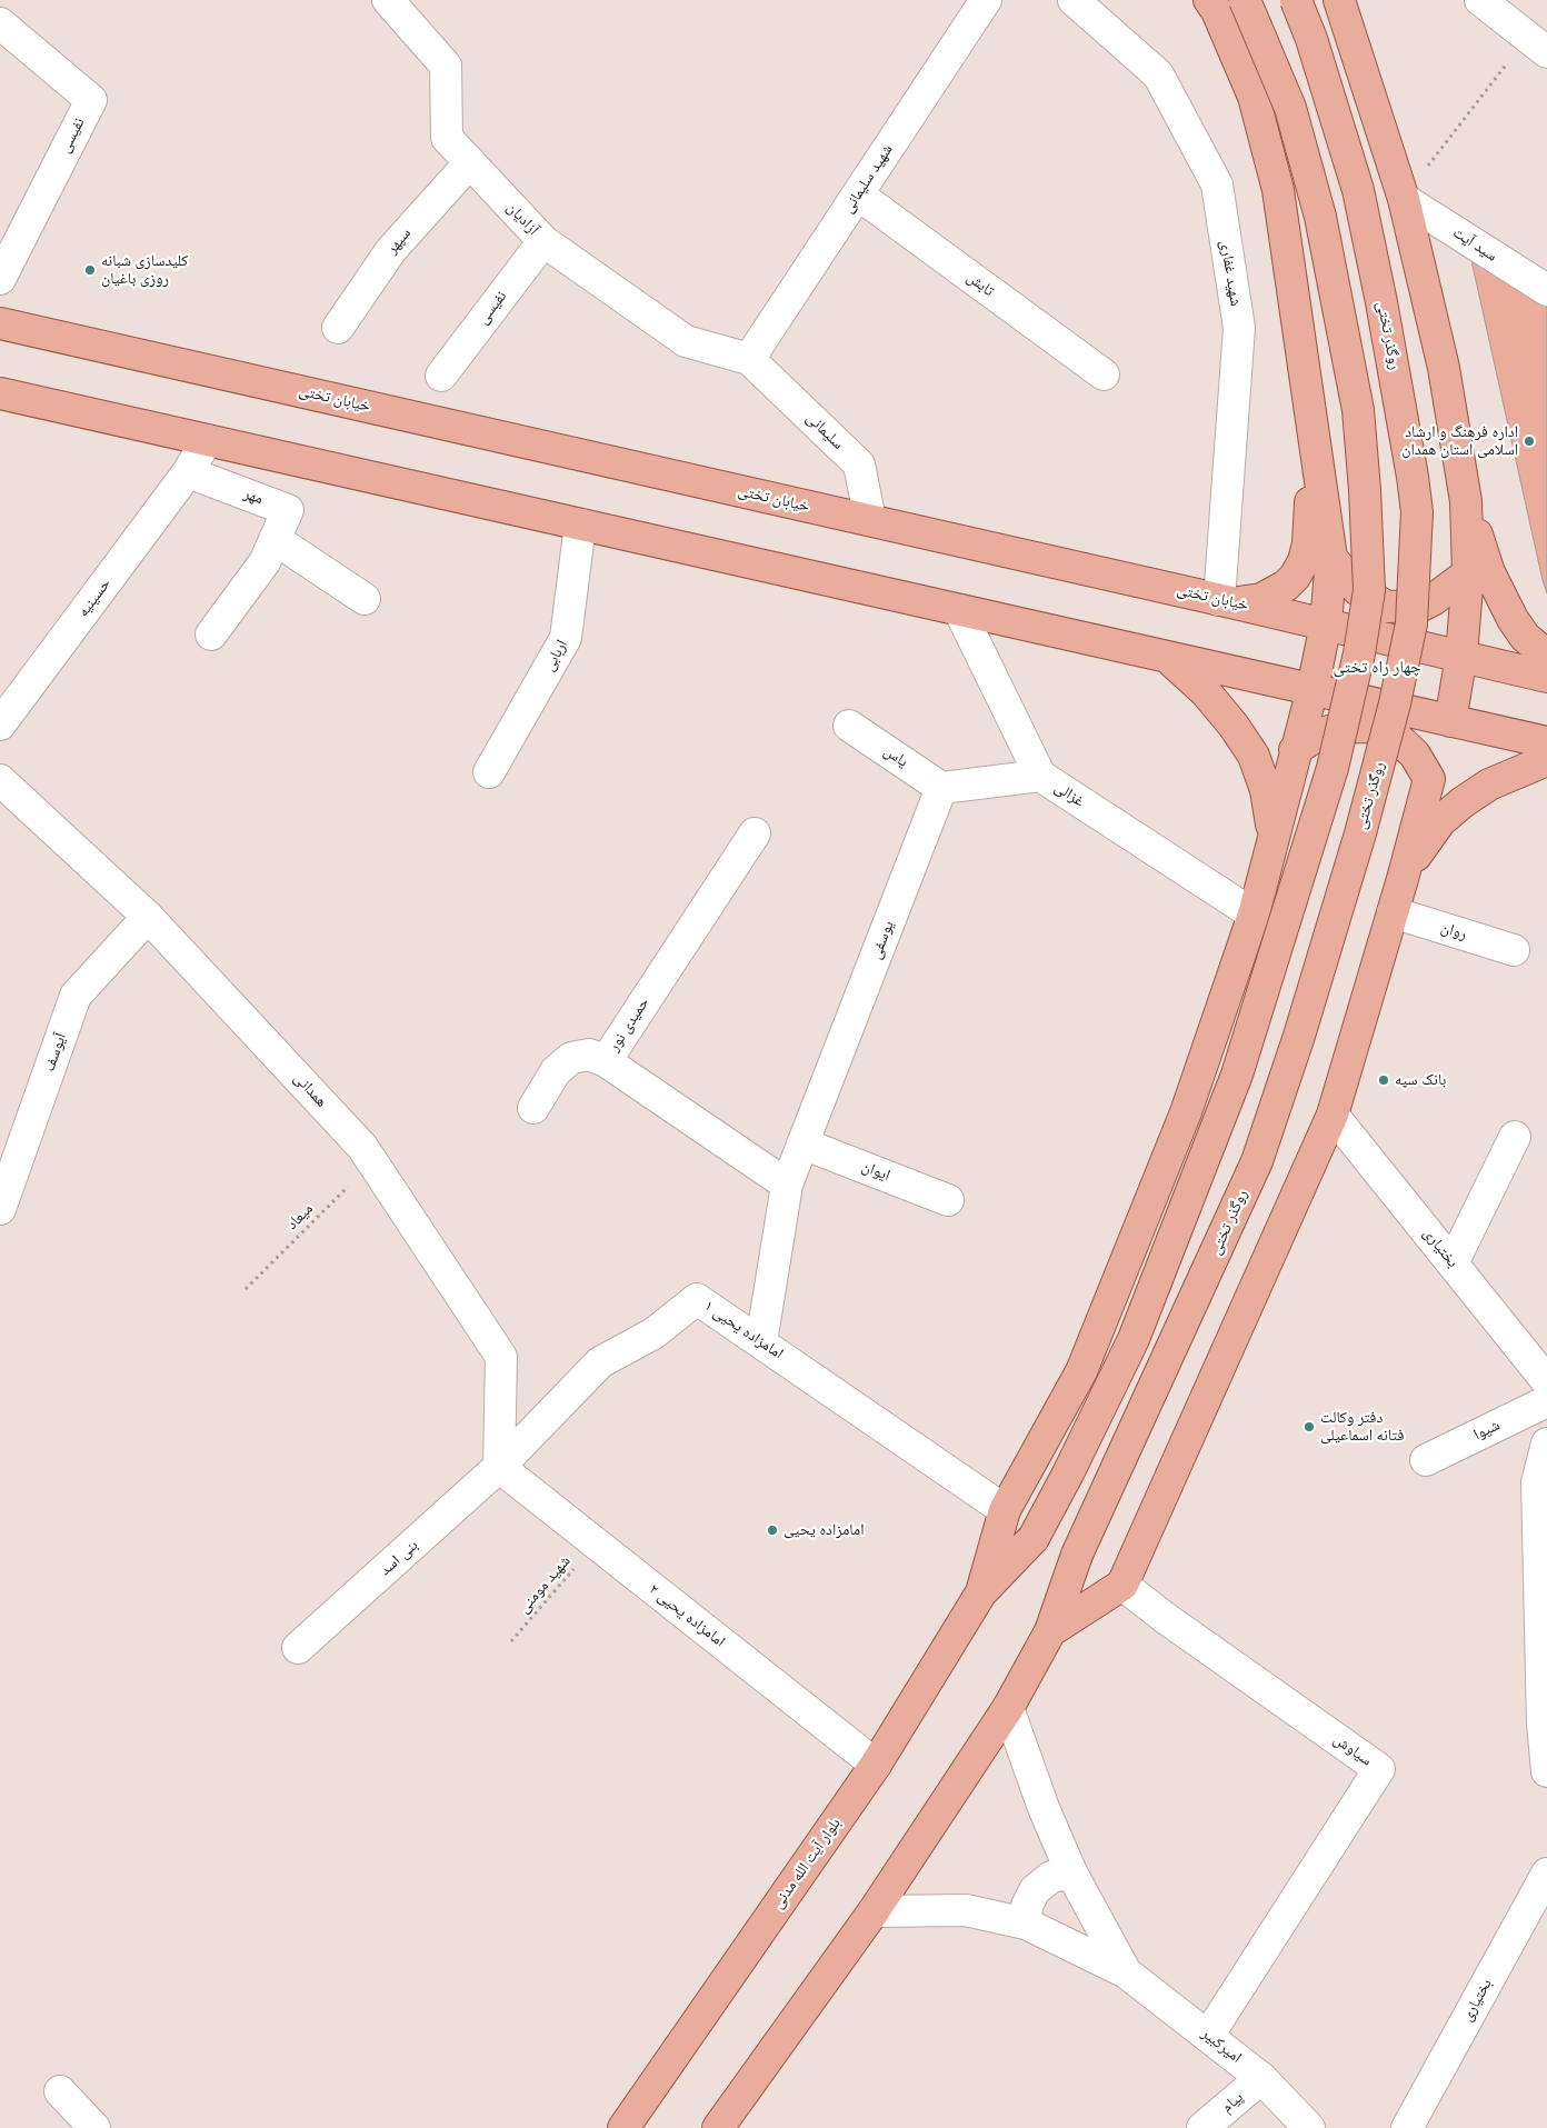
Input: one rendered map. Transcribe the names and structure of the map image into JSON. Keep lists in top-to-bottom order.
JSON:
{
  "streets": {
    "main road": ["روگذر تختی", "خیابان تختی", "بلوار آیت الله مدنی"],
    "street": [
      "نفیسی",
      "شهید سلیمانی",
      "آزادیان",
      "سپهر",
      "سید آیت",
      "شهید غفاری",
      "تابش",
      "سلیمانی",
      "مهر",
      "حسینیه",
      "اربابی",
      "یاس",
      "غزالی",
      "روان",
      "یوسفی",
      "حمیدی نور",
      "آیوسف",
      "همدانی",
      "ایوان",
      "بختیاری",
      "امامزاده یحیی ۱",
      "شیوا",
      "بنی اسد",
      "امامزاده یحیی ۲",
      "سیاوش",
      "امیرکبیر",
      "پیام"
    ],
    "path": ["میعاد", "شهید مومنی"]
  },
  "crossings": [
    ["نفیسی", "آزادیان"],
    ["شهید سلیمانی", "آزادیان"],
    ["شهید سلیمانی", "تابش"],
    ["شهید سلیمانی", "سلیمانی"],
    ["آزادیان", "سپهر"],
    ["آزادیان", "سلیمانی"],
    ["شهید غفاری", "خیابان تختی"],
    ["خیابان تختی", "سلیمانی"],
    ["مهر", "حسینیه"],
    ["یاس", "یوسفی"],
    ["یوسفی", "حمیدی نور"],
    ["یوسفی", "ایوان"],
    ["یوسفی", "امامزاده یحیی ۱"],
    ["آیوسف", "همدانی"],
    ["همدانی", "میعاد"],
    ["همدانی", "امامزاده یحیی ۱"],
    ["همدانی", "بنی اسد"],
    ["همدانی", "امامزاده یحیی ۲"],
    ["امامزاده یحیی ۱", "بنی اسد"],
    ["امامزاده یحیی ۱", "امامزاده یحیی ۲"],
    ["بنی اسد", "امامزاده یحیی ۲"],
    ["شهید مومنی", "امامزاده یحیی ۲"],
    ["امامزاده یحیی ۲", "بلوار آیت الله مدنی"],
    ["سیاوش", "امیرکبیر"],
    ["امیرکبیر", "پیام"]
  ],
  "districts": ["چهار راه تختی"],
  "places": [
    "کلیدسازی شبانه روزی باغیان",
    "اداره فرهنگ و ارشاد اسلامی استان همدان",
    "بانک سپه",
    "دفتر وکالت فتانه اسماعیلی",
    "امامزاده یحیی"
  ]
}
